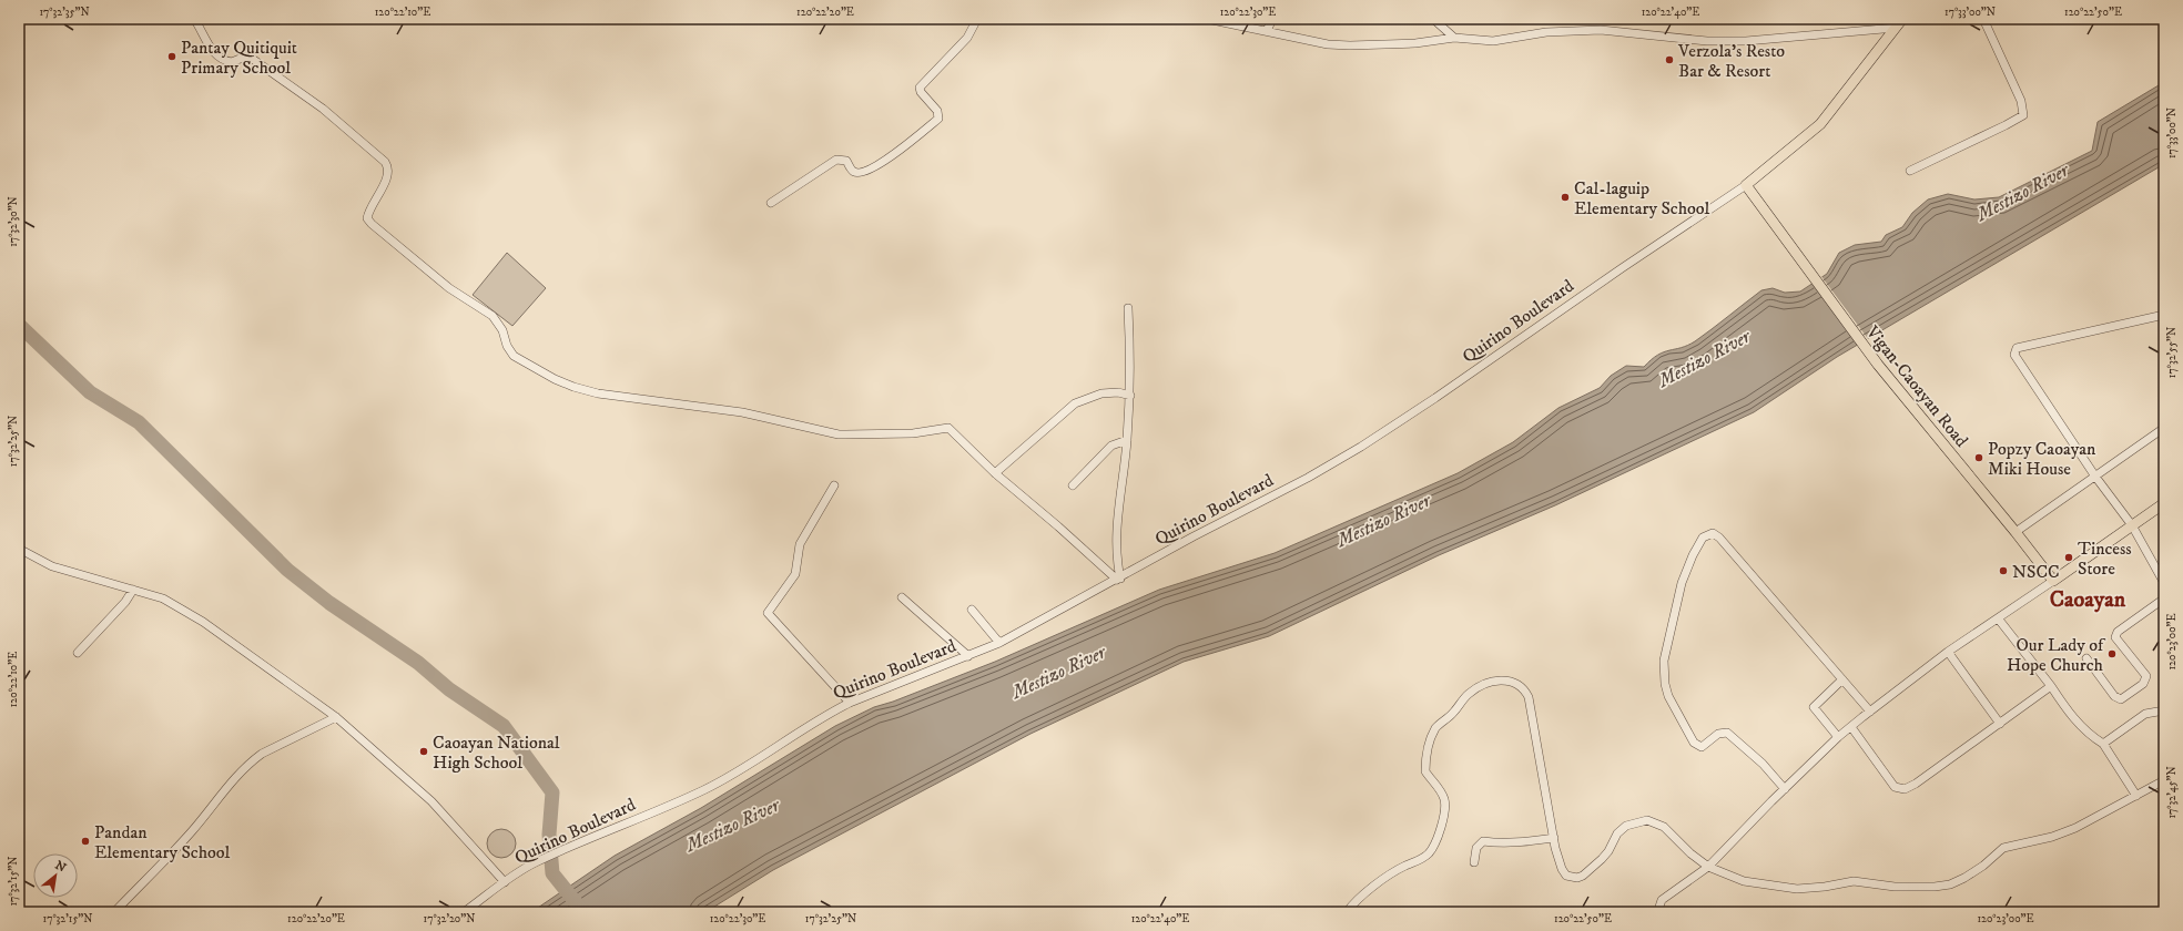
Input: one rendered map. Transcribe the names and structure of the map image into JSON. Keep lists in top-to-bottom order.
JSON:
{
  "streets": {
    "main road": ["Quirino Boulevard", "Vigan-Caoayan Road"]
  },
  "crossings": [
    ["Quirino Boulevard", "Vigan-Caoayan Road"]
  ],
  "districts": ["Caoayan"],
  "water": ["Mestizo River"],
  "places": [
    "Pantay Quitiquit Primary School",
    "Verzola's Resto Bar & Resort",
    "Cal-laguip Elementary School",
    "Popzy Caoayan Miki House",
    "Tincess Store",
    "NSCC",
    "Our Lady of Hope Church",
    "Caoayan National High School",
    "Pandan Elementary School"
  ],
  "north": "top right",
  "coordinates": [
    "17°32'35\"N",
    "120°22'10\"E",
    "120°22'20\"E",
    "120°22'30\"E",
    "120°22'40\"E",
    "17°33'00\"N",
    "120°22'50\"E",
    "17°32'30\"N",
    "17°32'55\"N",
    "17°32'25\"N",
    "120°23'00\"E",
    "17°32'45\"N",
    "17°32'15\"N",
    "17°32'20\"N"
  ]
}
